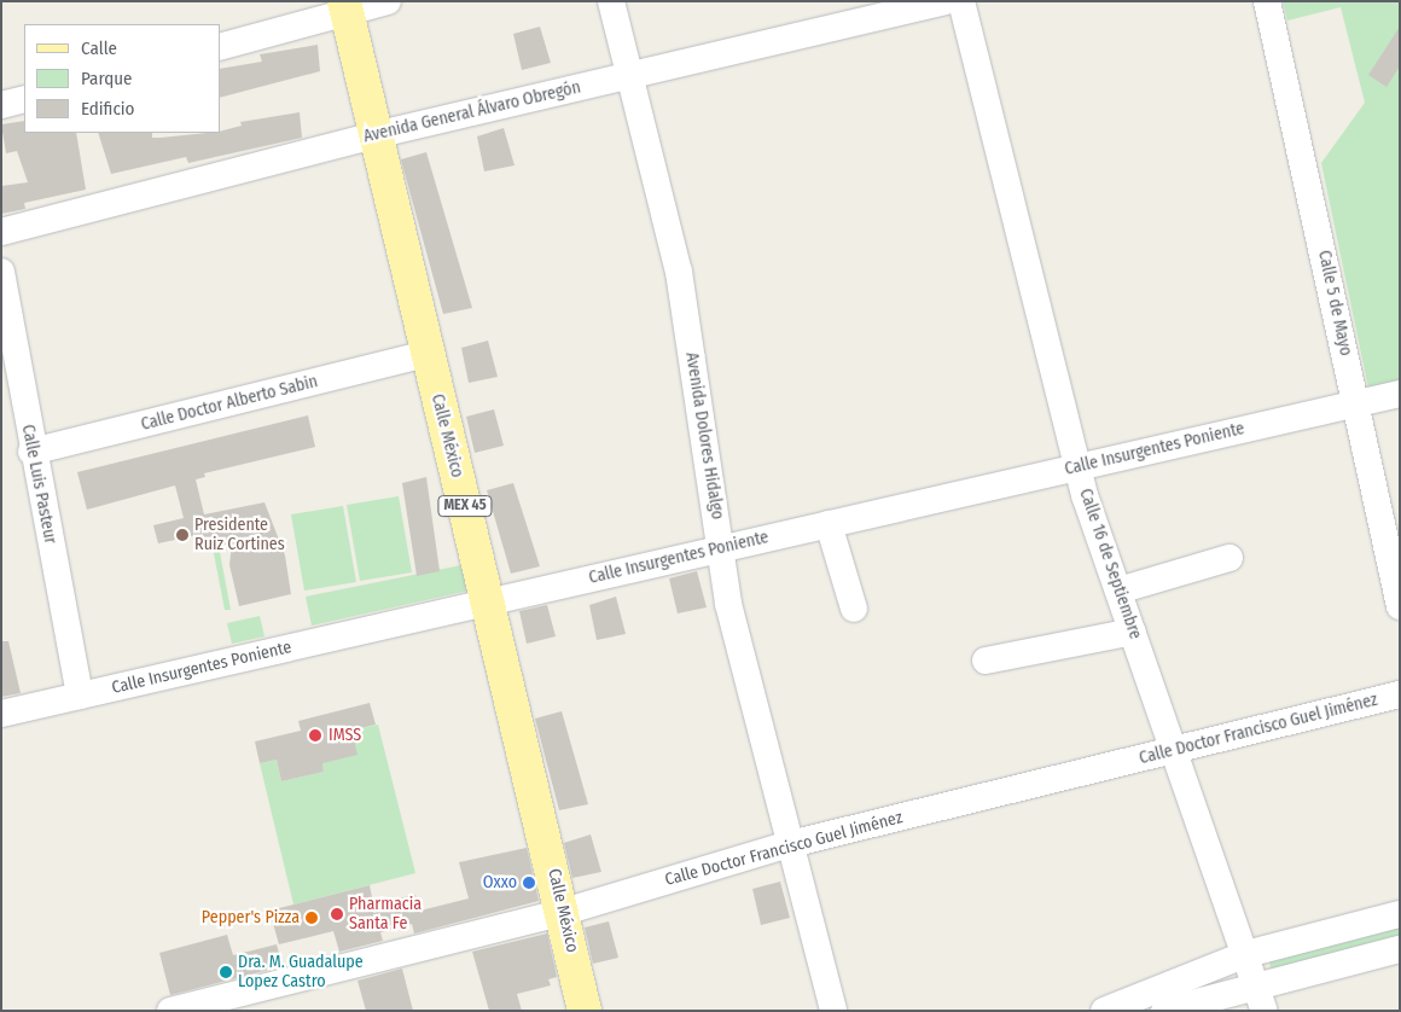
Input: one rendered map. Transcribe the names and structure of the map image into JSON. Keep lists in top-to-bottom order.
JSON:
{
  "streets": {
    "main road": ["Calle México", "MEX 45"],
    "street": [
      "Avenida General Álvaro Obregón",
      "Calle 5 de Mayo",
      "Calle Doctor Alberto Sabin",
      "Avenida Dolores Hidalgo",
      "Calle Insurgentes Poniente",
      "Calle Luis Pasteur",
      "Calle 16 de Septiembre",
      "Calle Doctor Francisco Guel Jiménez"
    ]
  },
  "crossings": [
    ["Avenida General Álvaro Obregón", "Calle México"],
    ["Avenida General Álvaro Obregón", "Avenida Dolores Hidalgo"],
    ["Calle 5 de Mayo", "Calle Insurgentes Poniente"],
    ["Calle Doctor Alberto Sabin", "Calle México"],
    ["Calle Doctor Alberto Sabin", "Calle Luis Pasteur"],
    ["Calle México", "Calle Insurgentes Poniente"],
    ["Calle México", "Calle Doctor Francisco Guel Jiménez"],
    ["Avenida Dolores Hidalgo", "Calle Insurgentes Poniente"],
    ["Avenida Dolores Hidalgo", "Calle Doctor Francisco Guel Jiménez"],
    ["Calle Insurgentes Poniente", "Calle Luis Pasteur"],
    ["Calle Insurgentes Poniente", "Calle 16 de Septiembre"],
    ["Calle 16 de Septiembre", "Calle Doctor Francisco Guel Jiménez"]
  ],
  "places": [
    "Presidente Ruiz Cortines",
    "IMSS",
    "Oxxo",
    "Pharmacia Santa Fe",
    "Pepper's Pizza",
    "Dra. M. Guadalupe Lopez Castro"
  ],
  "legend": ["Calle", "Parque", "Edificio"]
}
